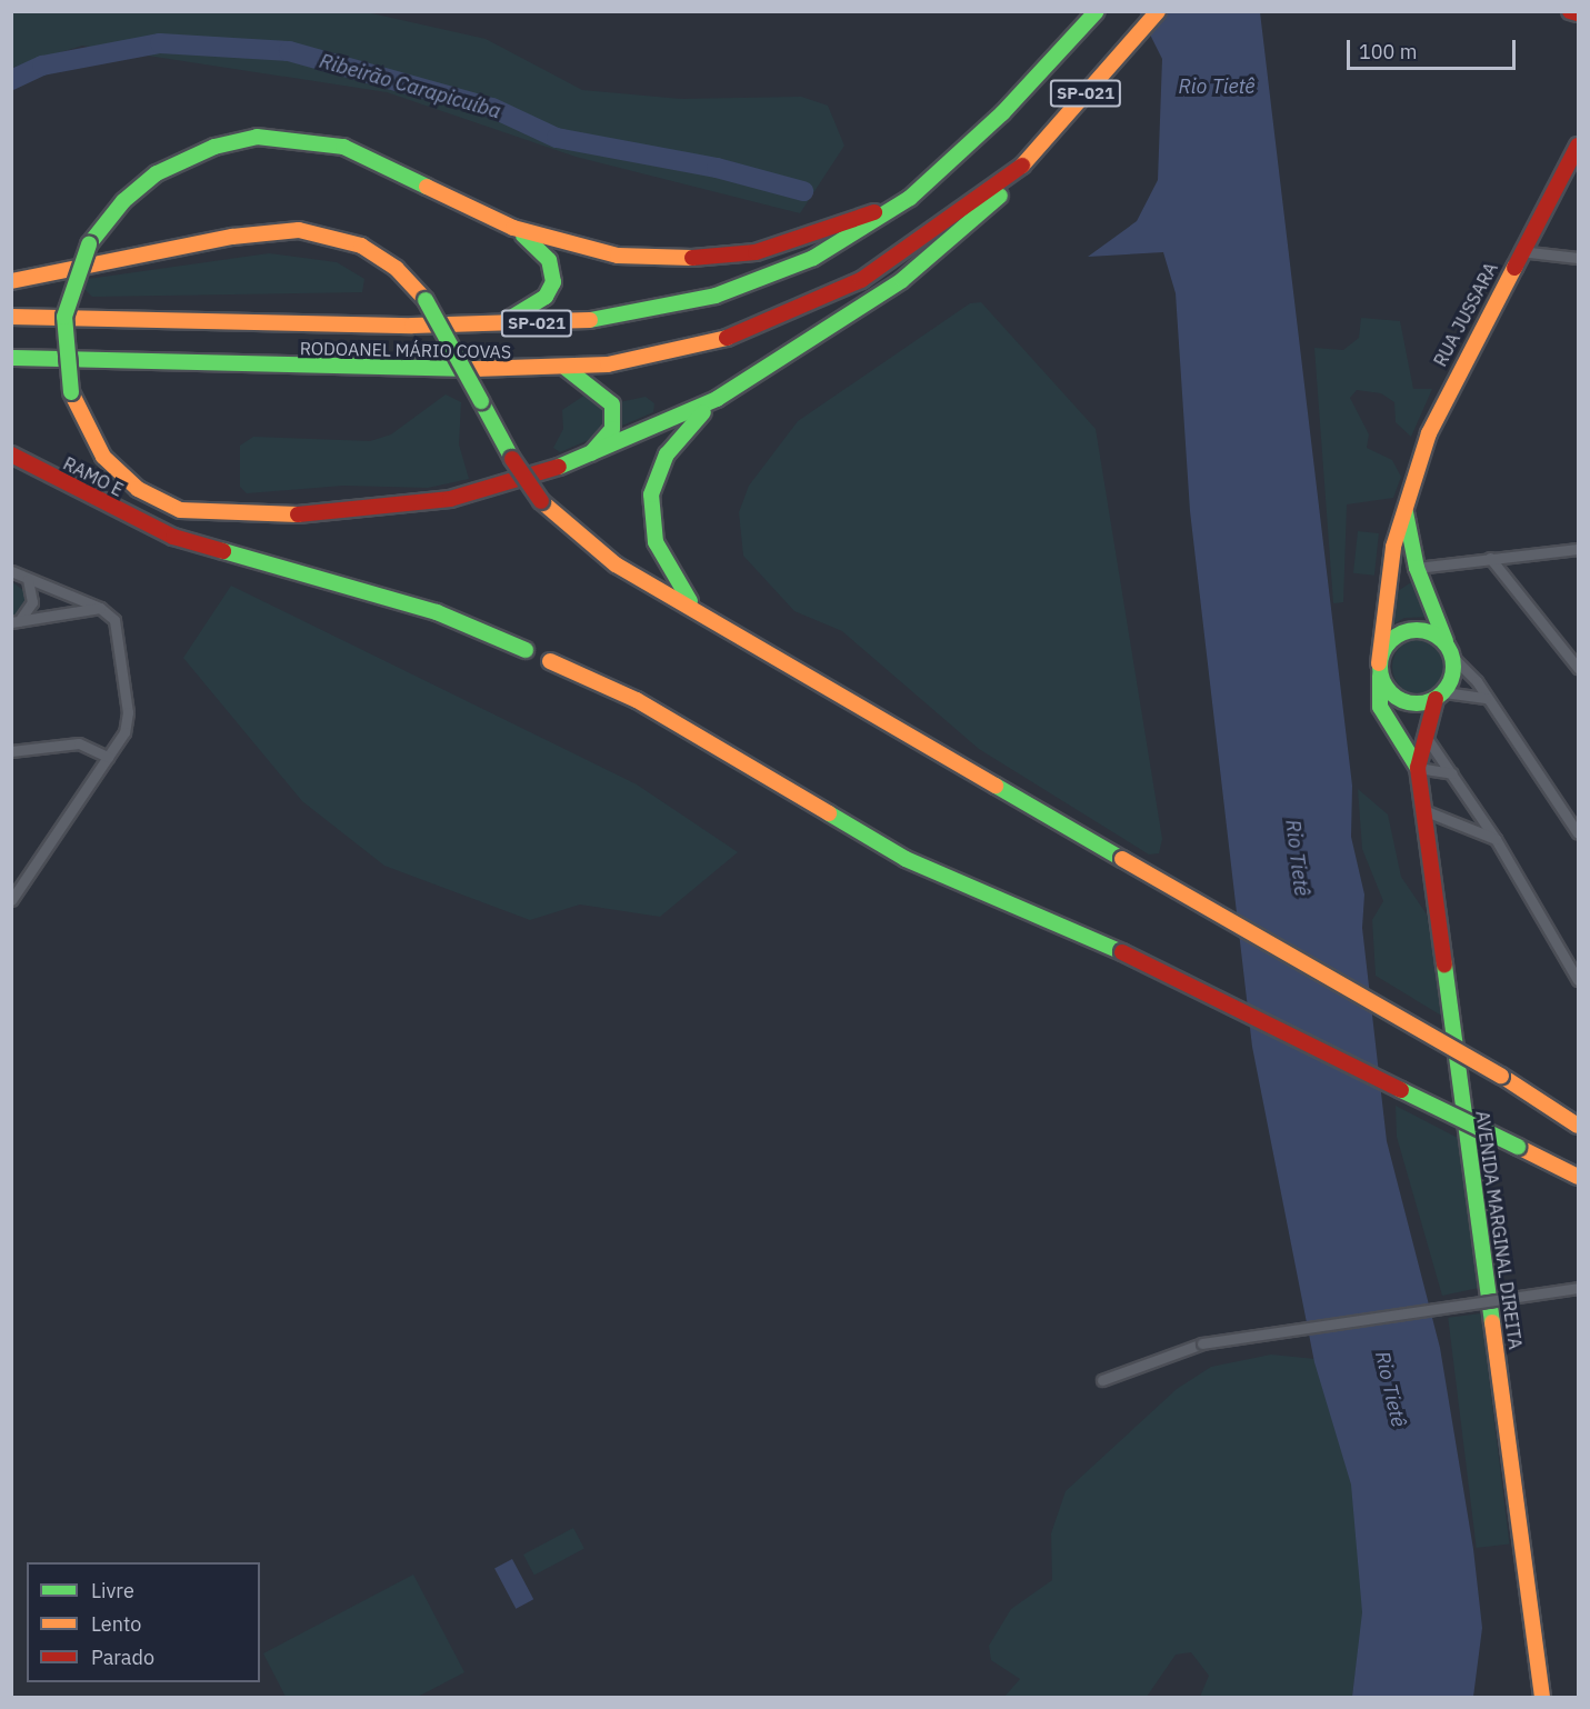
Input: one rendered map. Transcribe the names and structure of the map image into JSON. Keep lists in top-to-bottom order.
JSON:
{
  "streets": {
    "main road": [
      "SP-021",
      "RUA JUSSARA",
      "RODOANEL MÁRIO COVAS",
      "RAMO E",
      "AVENIDA MARGINAL DIREITA"
    ]
  },
  "crossings": [
    ["RUA JUSSARA", "AVENIDA MARGINAL DIREITA"]
  ],
  "water": ["Ribeirão Carapicuíba", "Rio Tietê"],
  "legend": ["Livre", "Lento", "Parado"],
  "scale_bar": "100 m"
}
